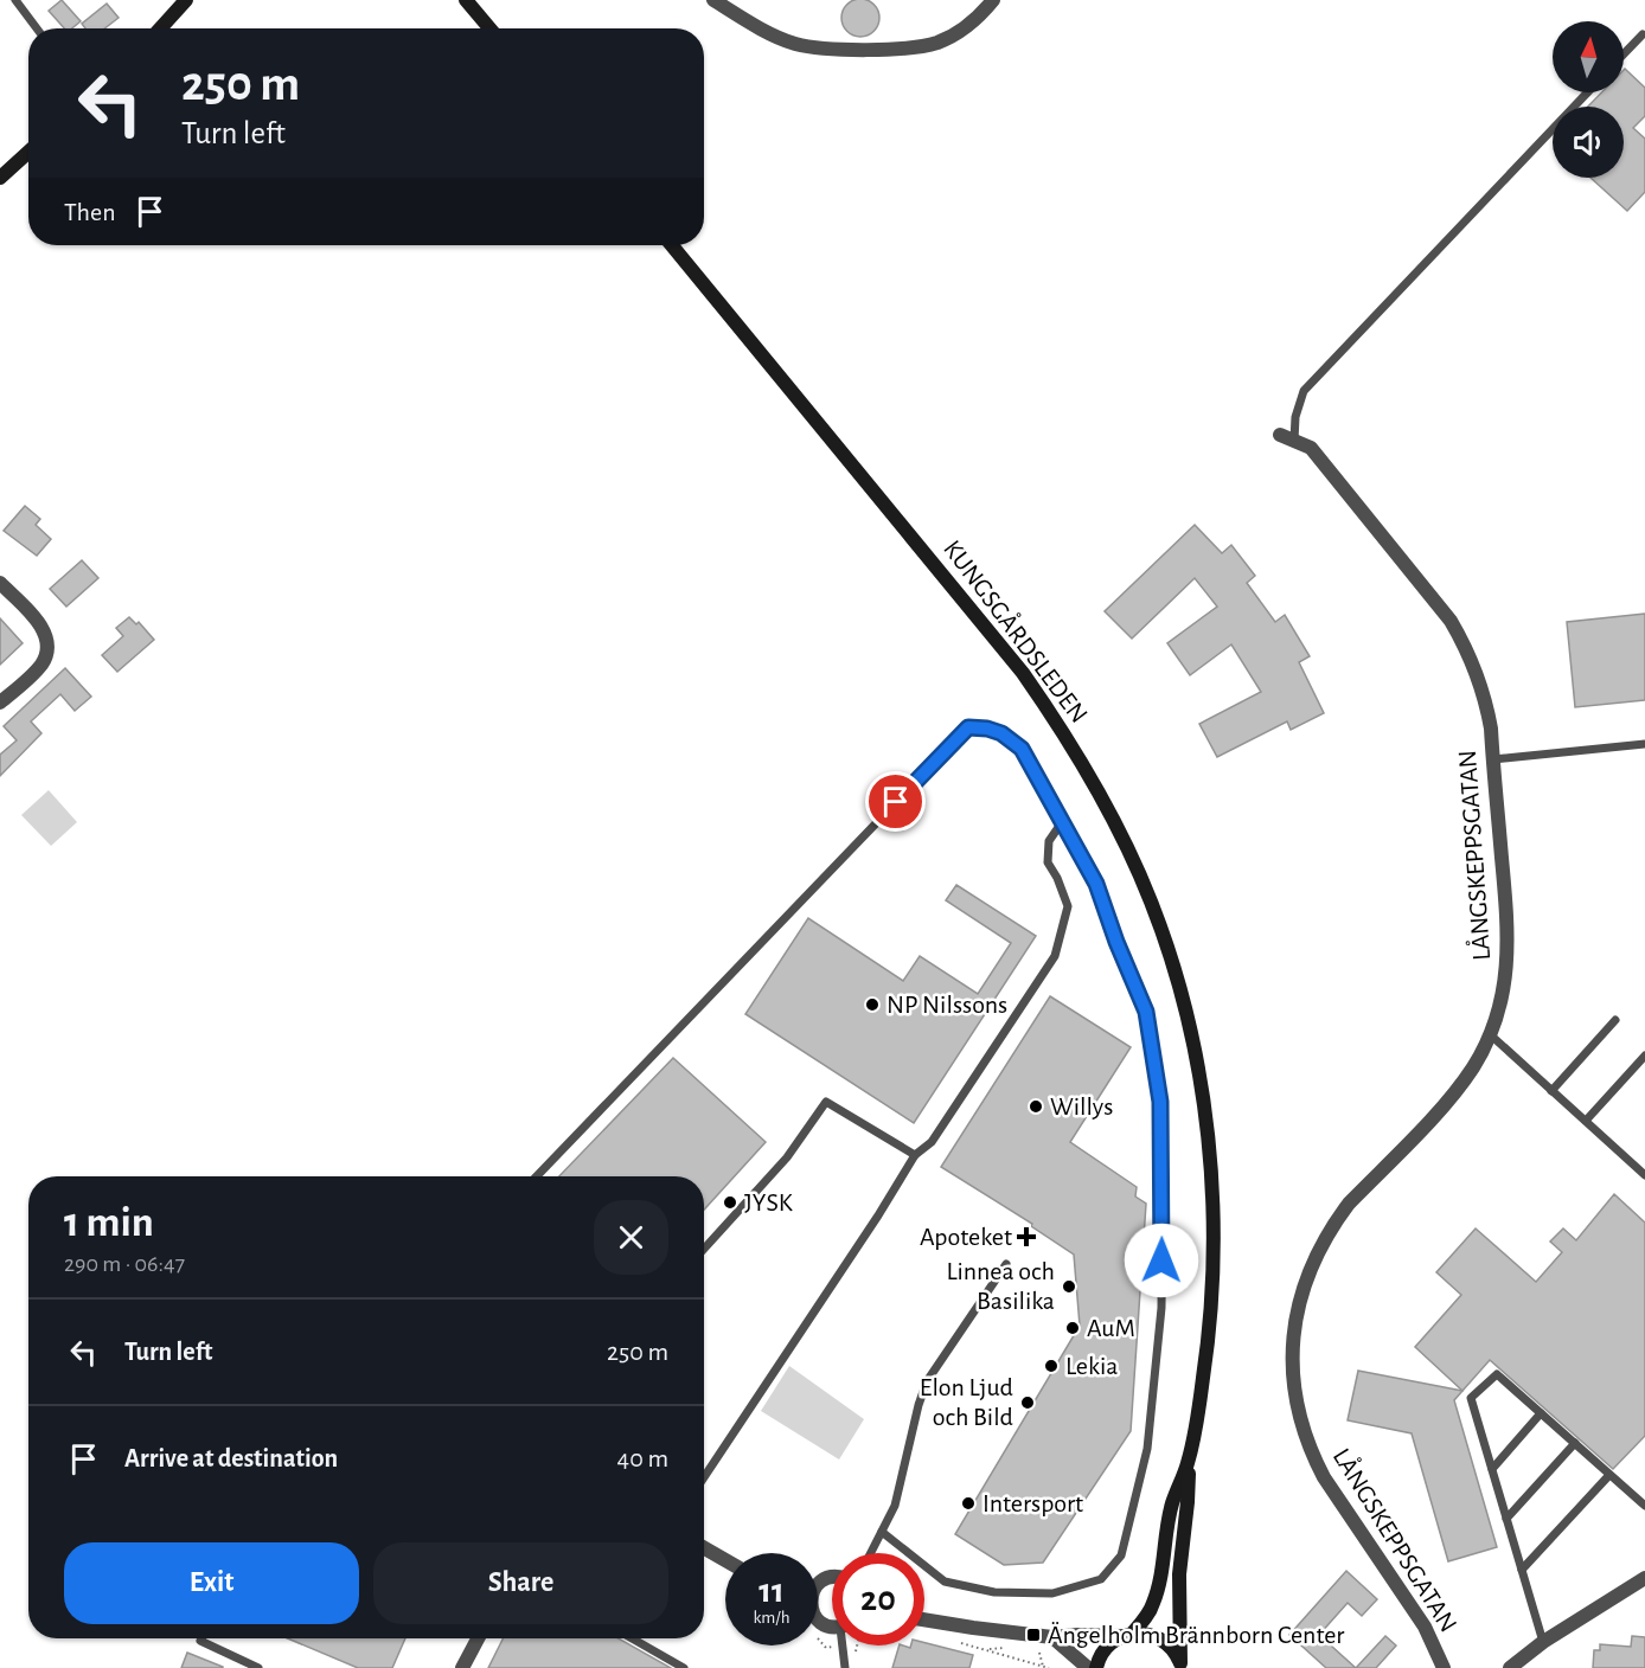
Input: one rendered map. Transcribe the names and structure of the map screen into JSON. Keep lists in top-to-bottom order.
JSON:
{
  "streets": {
    "main road": ["KUNGSGÅRDSLEDEN"],
    "street": ["LÅNGSKEPPSGATAN"]
  },
  "places": {
    "other": [
      "NP Nilssons",
      "Willys",
      "JYSK",
      "Linnea och Basilika",
      "AuM",
      "Lekia",
      "Elon Ljud och Bild",
      "Intersport"
    ],
    "health": ["Apoteket"],
    "transit": ["Ängelholm Brännborn Center"]
  },
  "north": "top",
  "page": {
    "turn": ["250 m", "Turn left"],
    "then": "Then",
    "heading": ["1 min", "290 m · 06:47"],
    "list": [
      {
        "name": "Turn left",
        "value": "250 m"
      },
      {
        "name": "Arrive at destination",
        "value": "40 m"
      }
    ],
    "buttons": ["Exit", "Share"],
    "speed": "11 km/h",
    "limit": "20"
  }
}
